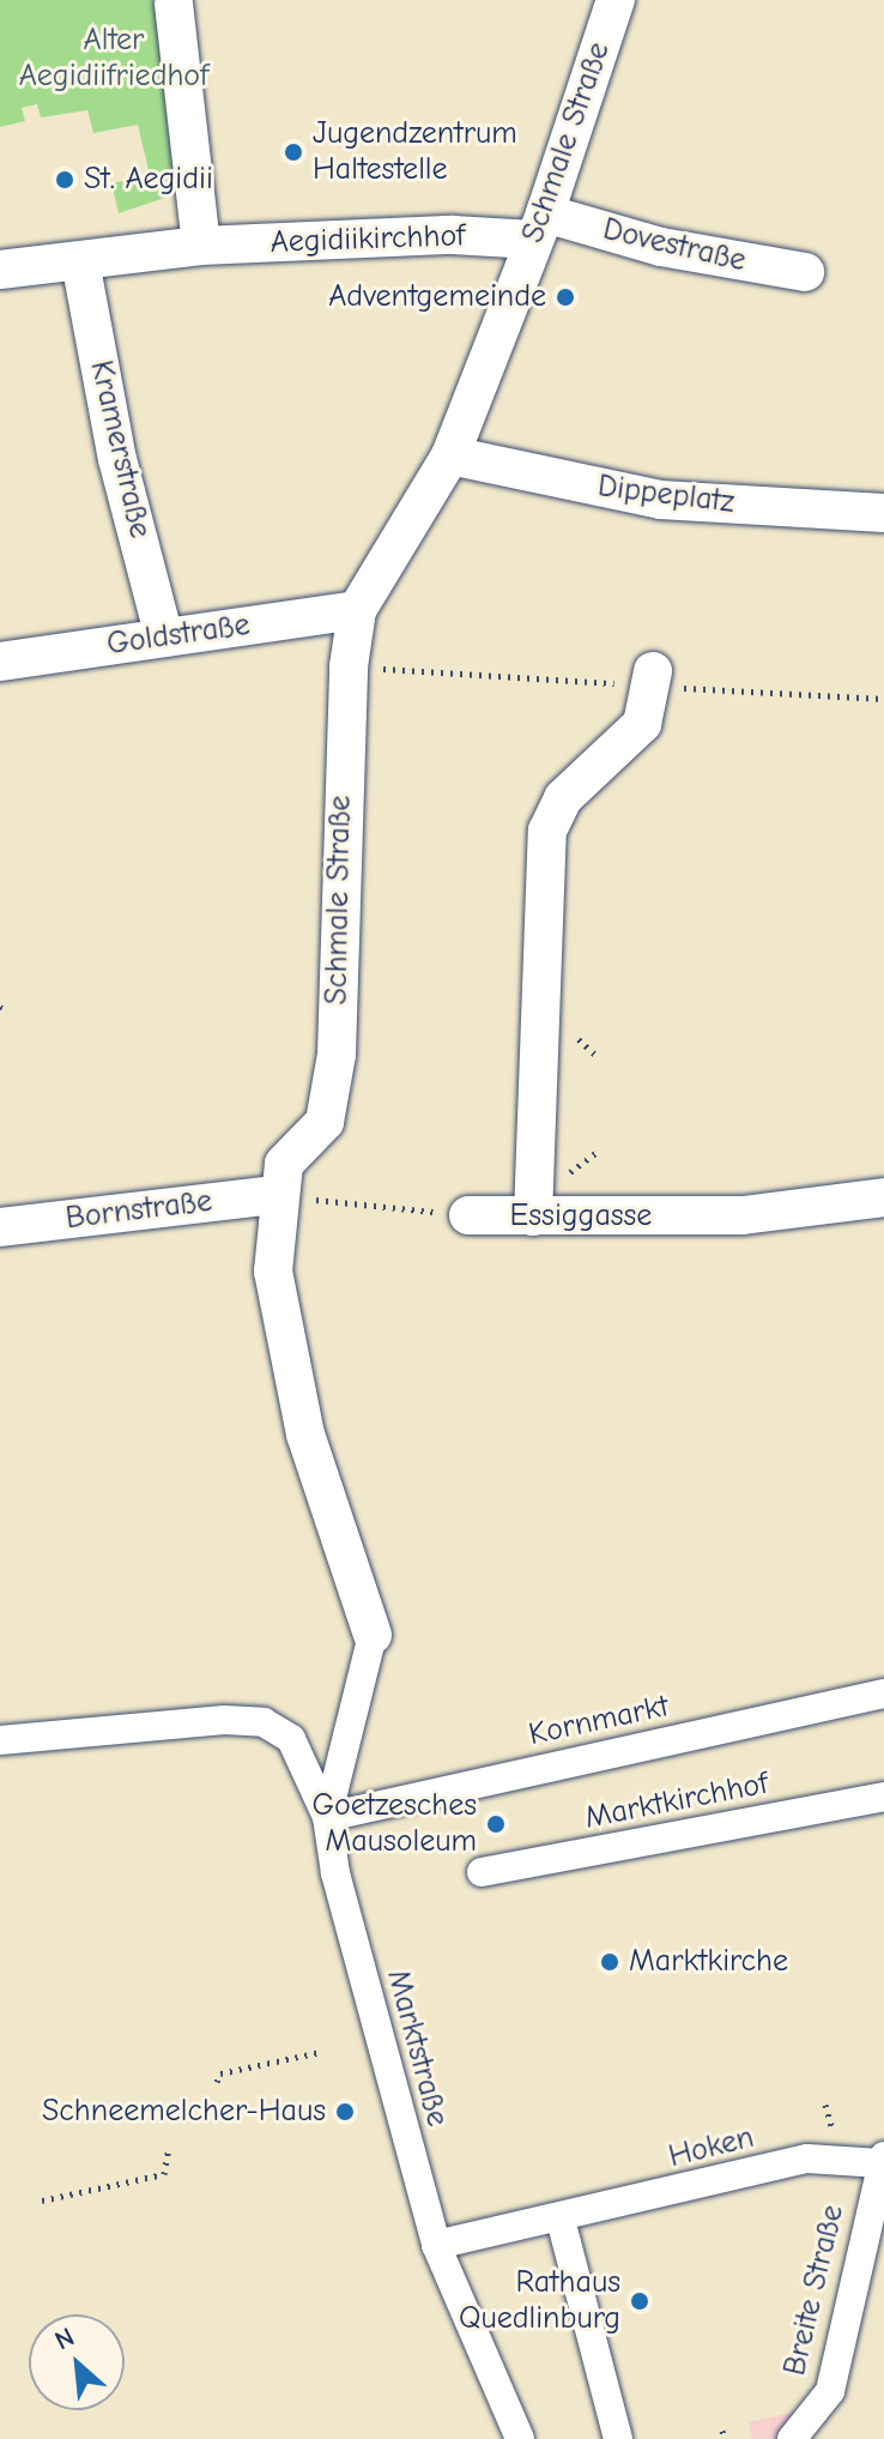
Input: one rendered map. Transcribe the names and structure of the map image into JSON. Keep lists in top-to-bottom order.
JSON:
{
  "streets": {
    "street": [
      "Schmale Straße",
      "Aegidiikirchhof",
      "Dovestraße",
      "Kramerstraße",
      "Dippeplatz",
      "Goldstraße",
      "Bornstraße",
      "Essiggasse",
      "Kornmarkt",
      "Marktkirchhof",
      "Marktstraße",
      "Hoken",
      "Breite Straße"
    ]
  },
  "crossings": [
    ["Schmale Straße", "Aegidiikirchhof"],
    ["Schmale Straße", "Dovestraße"],
    ["Schmale Straße", "Dippeplatz"],
    ["Schmale Straße", "Goldstraße"],
    ["Schmale Straße", "Bornstraße"],
    ["Schmale Straße", "Essiggasse"],
    ["Schmale Straße", "Kornmarkt"],
    ["Schmale Straße", "Marktstraße"],
    ["Aegidiikirchhof", "Dovestraße"],
    ["Aegidiikirchhof", "Kramerstraße"],
    ["Kramerstraße", "Goldstraße"],
    ["Bornstraße", "Essiggasse"],
    ["Kornmarkt", "Marktstraße"],
    ["Marktstraße", "Hoken"],
    ["Hoken", "Breite Straße"]
  ],
  "parks": ["Alter Aegidiifriedhof"],
  "places": [
    "Jugendzentrum Haltestelle",
    "St. Aegidii",
    "Adventgemeinde",
    "Goetzesches Mausoleum",
    "Marktkirche",
    "Schneemelcher-Haus",
    "Rathaus Quedlinburg"
  ],
  "north": "top left"
}
